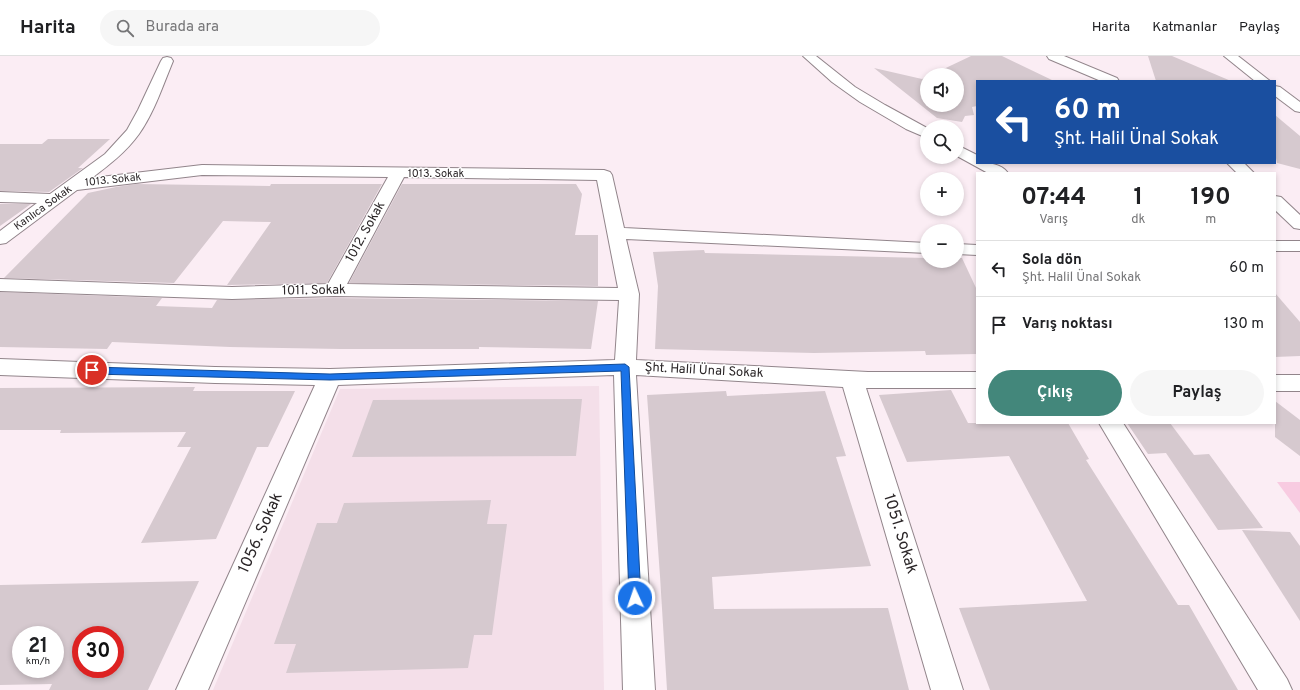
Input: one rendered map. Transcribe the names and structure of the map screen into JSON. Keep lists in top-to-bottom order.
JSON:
{
  "streets": {
    "street": [
      "1013. Sokak",
      "Kanlıca Sokak",
      "1012. Sokak",
      "1011. Sokak",
      "Şht. Halil Ünal Sokak",
      "1056. Sokak",
      "1051. Sokak"
    ]
  },
  "crossings": [
    ["1013. Sokak", "Kanlıca Sokak"],
    ["1013. Sokak", "1012. Sokak"],
    ["1013. Sokak", "1011. Sokak"],
    ["1013. Sokak", "Şht. Halil Ünal Sokak"],
    ["1012. Sokak", "1011. Sokak"],
    ["Şht. Halil Ünal Sokak", "1056. Sokak"],
    ["Şht. Halil Ünal Sokak", "1051. Sokak"]
  ],
  "page": {
    "header": "Harita",
    "search": "Burada ara",
    "nav": ["Harita", "Katmanlar", "Paylaş"],
    "map_buttons": ["+", "−"],
    "turn": ["60 m", "Şht. Halil Ünal Sokak"],
    "eta": [
      "07:44",
      "Varış",
      "1",
      "dk",
      "190",
      "m"
    ],
    "list": [
      {
        "name": "Sola dön",
        "note": "Şht. Halil Ünal Sokak",
        "value": "60 m"
      },
      {
        "name": "Varış noktası",
        "value": "130 m"
      }
    ],
    "buttons": ["Çıkış", "Paylaş"],
    "speed": "21 km/h",
    "limit": "30"
  }
}
